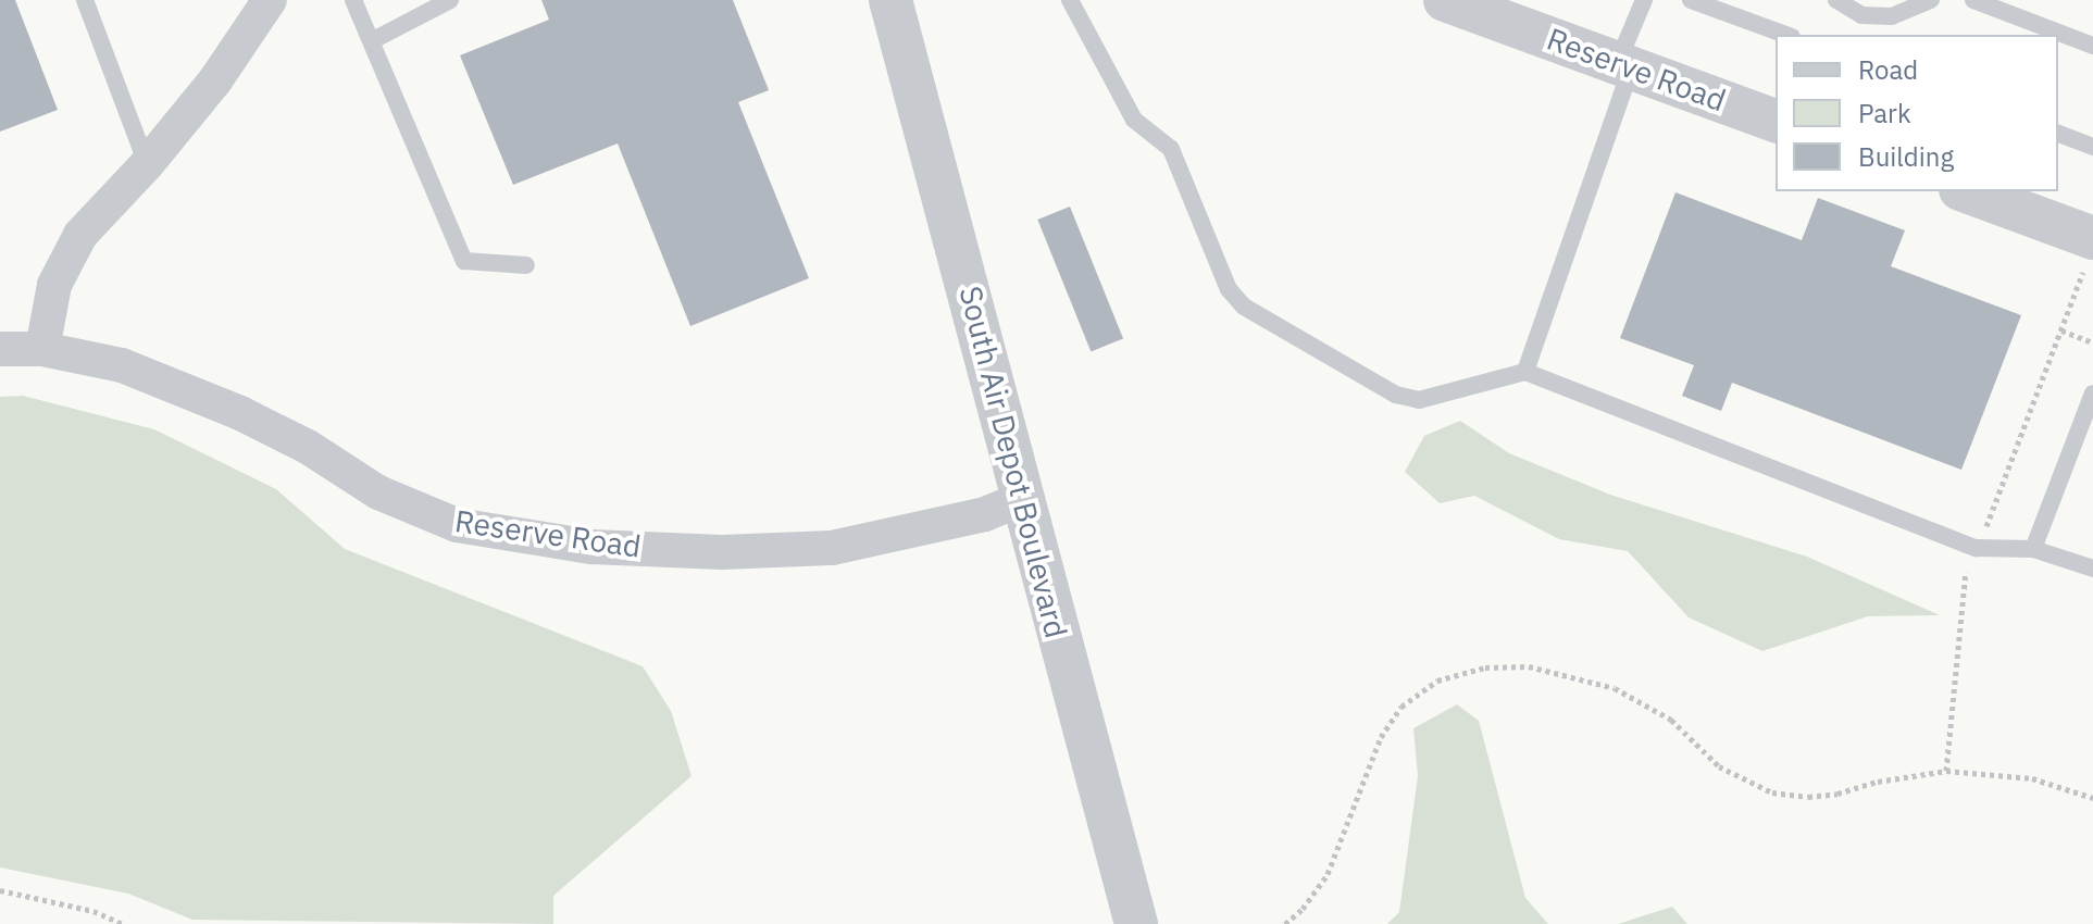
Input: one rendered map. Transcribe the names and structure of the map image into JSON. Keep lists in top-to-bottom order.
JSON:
{
  "streets": {
    "street": ["Reserve Road", "South Air Depot Boulevard"]
  },
  "crossings": [
    ["Reserve Road", "South Air Depot Boulevard"]
  ],
  "legend": ["Road", "Park", "Building"]
}
